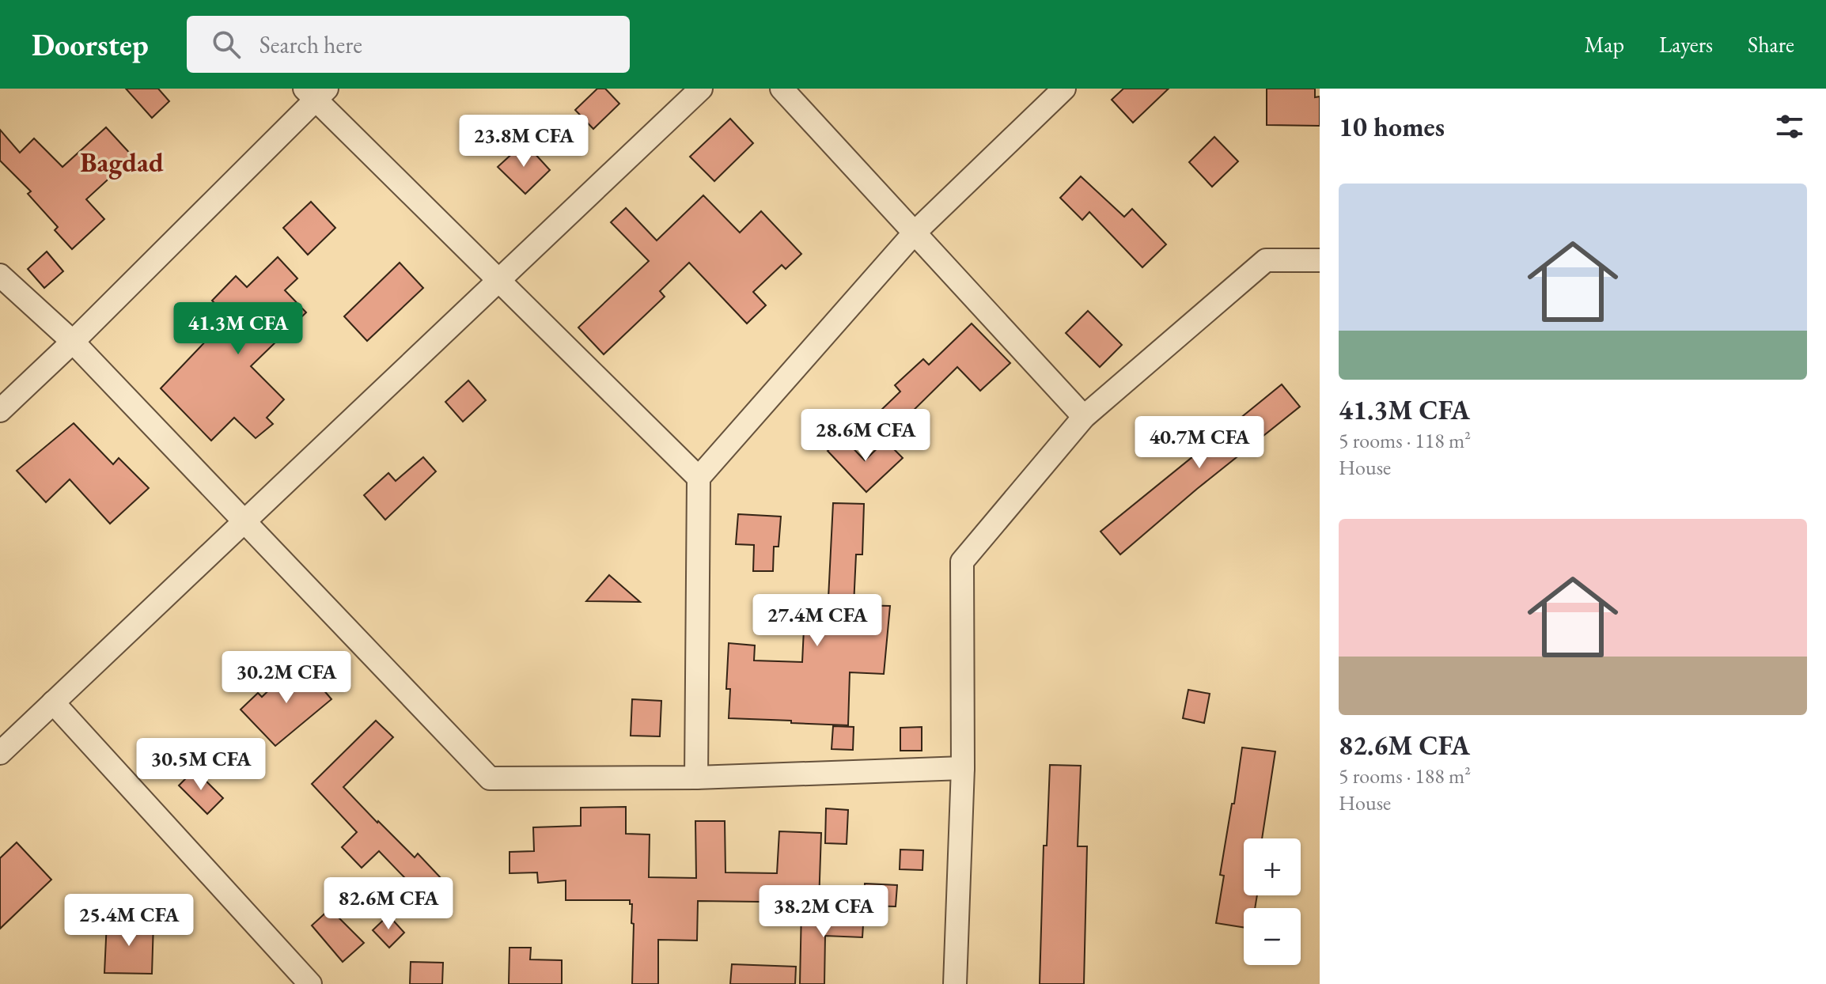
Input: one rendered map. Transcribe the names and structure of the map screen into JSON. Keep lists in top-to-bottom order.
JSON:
{
  "districts": ["Bagdad"],
  "page": {
    "header": "Doorstep",
    "search": "Search here",
    "nav": ["Map", "Layers", "Share"],
    "heading": "10 homes",
    "price": [
      "23.8M CFA",
      "41.3M CFA",
      "28.6M CFA",
      "40.7M CFA",
      "27.4M CFA",
      "30.2M CFA",
      "30.5M CFA",
      "82.6M CFA",
      "38.2M CFA",
      "25.4M CFA"
    ],
    "list": [
      {
        "name": "41.3M CFA",
        "note": "5 rooms · 118 m² · House"
      },
      {
        "name": "82.6M CFA",
        "note": "5 rooms · 188 m² · House"
      }
    ],
    "map_buttons": ["+", "−"]
  }
}
